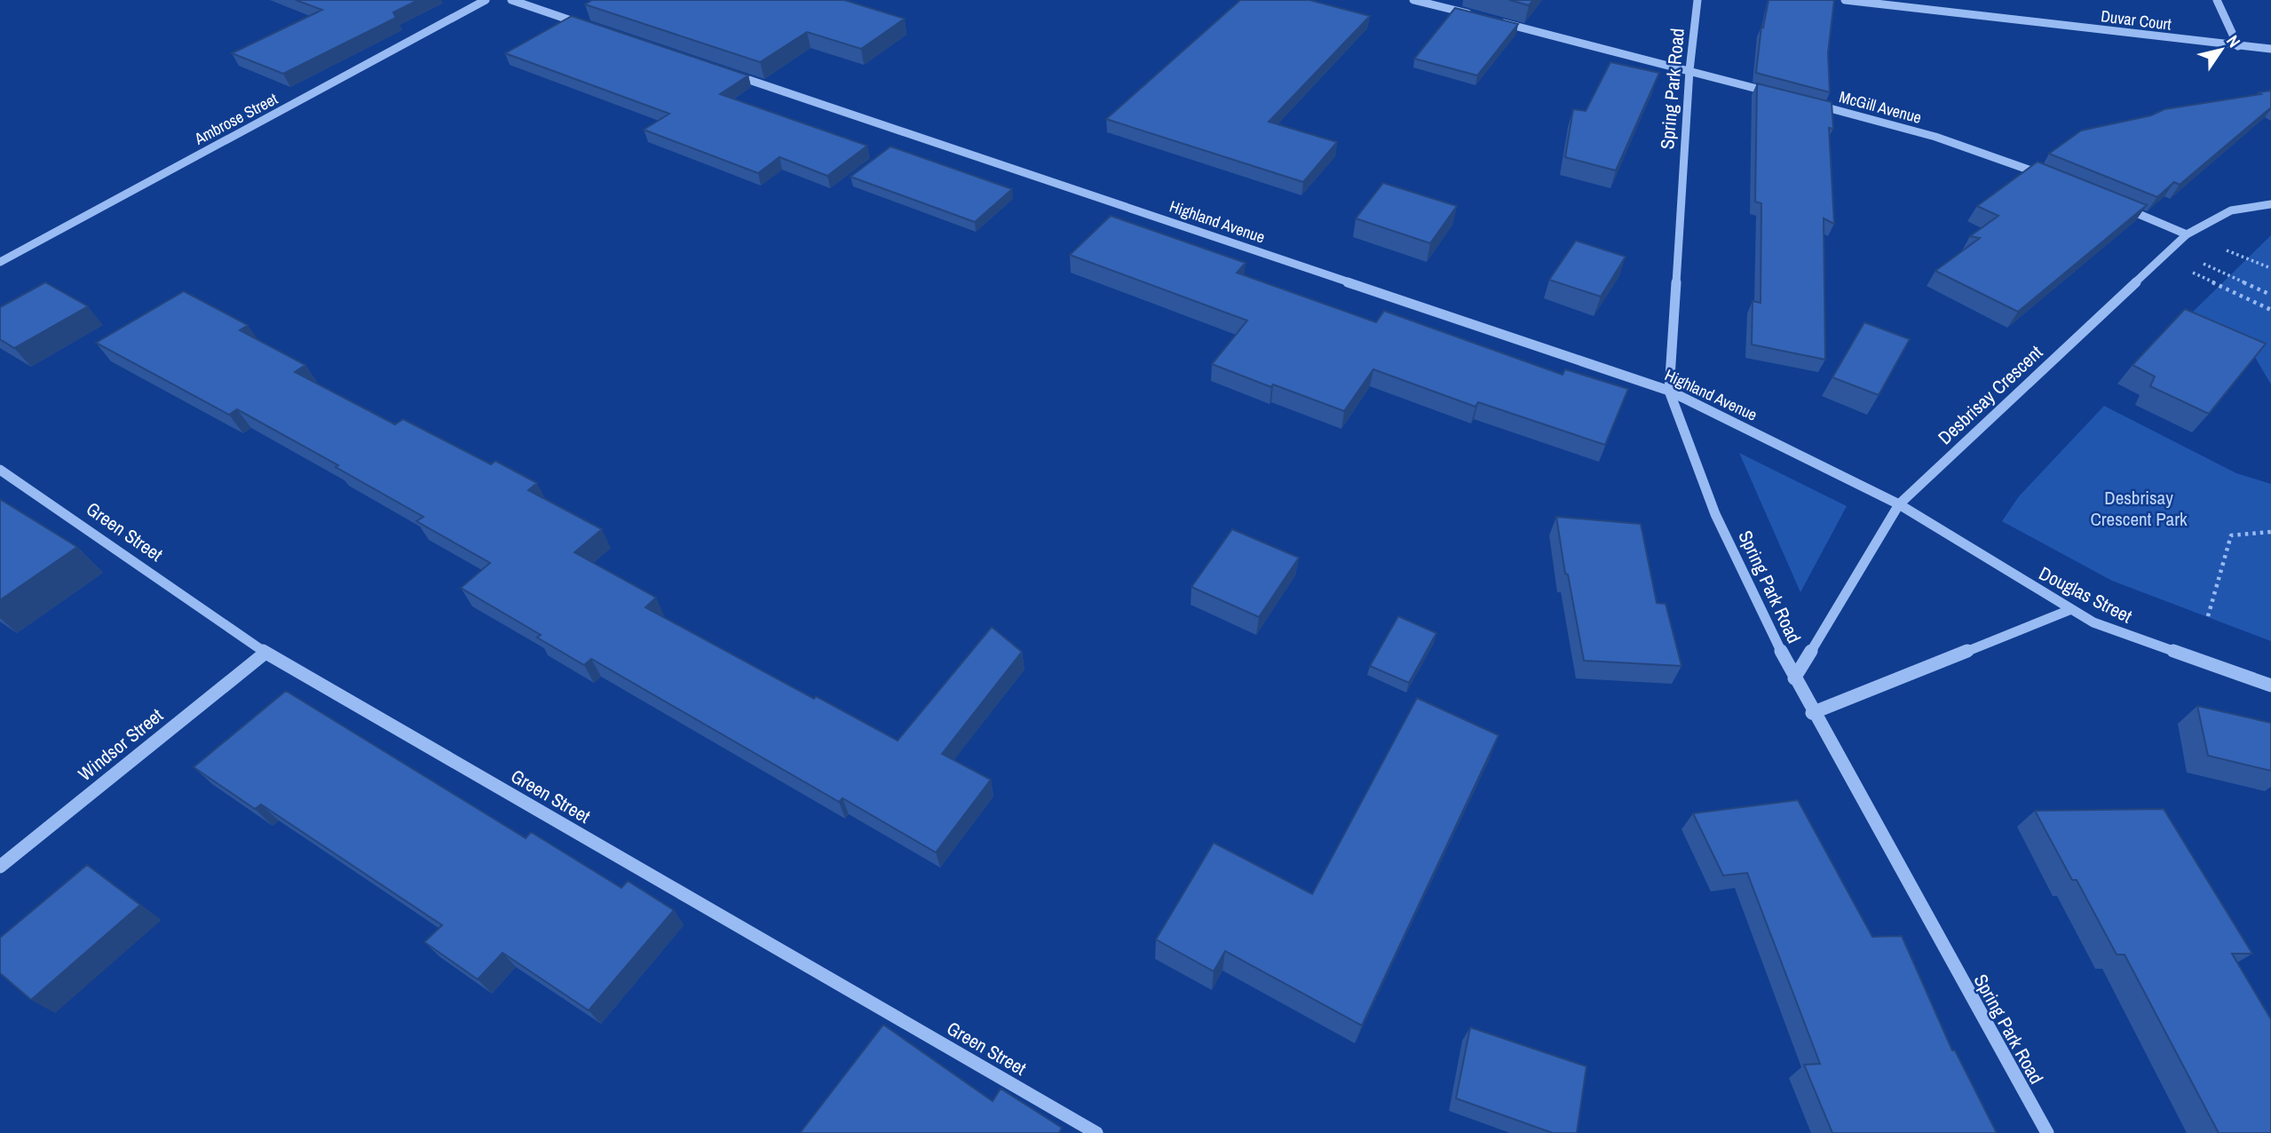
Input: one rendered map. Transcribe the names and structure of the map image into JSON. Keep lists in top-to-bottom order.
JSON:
{
  "streets": {
    "street": [
      "Duvar Court",
      "Spring Park Road",
      "McGill Avenue",
      "Ambrose Street",
      "Highland Avenue",
      "Desbrisay Crescent",
      "Green Street",
      "Douglas Street",
      "Windsor Street"
    ]
  },
  "crossings": [
    ["Spring Park Road", "Highland Avenue"],
    ["Spring Park Road", "Desbrisay Crescent"],
    ["Highland Avenue", "Desbrisay Crescent"],
    ["Highland Avenue", "Douglas Street"],
    ["Desbrisay Crescent", "Douglas Street"],
    ["Green Street", "Windsor Street"]
  ],
  "parks": ["Desbrisay Crescent Park"],
  "north": "top right"
}
